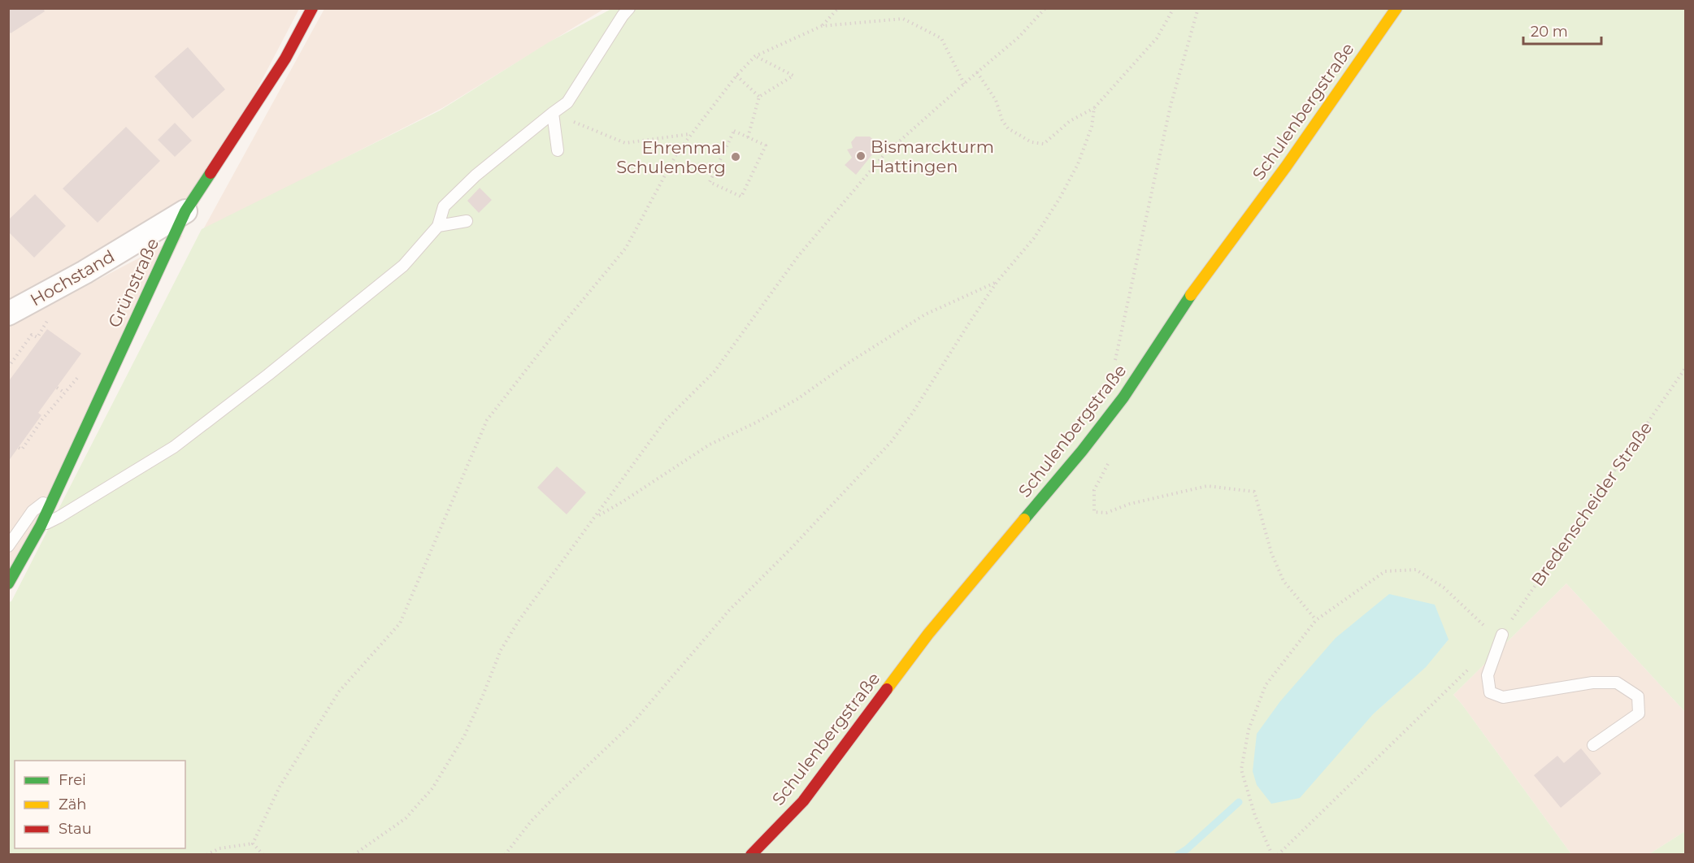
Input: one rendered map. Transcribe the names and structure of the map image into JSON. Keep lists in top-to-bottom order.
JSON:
{
  "streets": {
    "street": ["Schulenbergstraße", "Hochstand", "Grünstraße"],
    "path": ["Bredenscheider Straße"]
  },
  "crossings": [
    ["Hochstand", "Grünstraße"]
  ],
  "places": ["Bismarckturm Hattingen", "Ehrenmal Schulenberg"],
  "legend": ["Frei", "Zäh", "Stau"],
  "scale_bar": "20 m"
}
